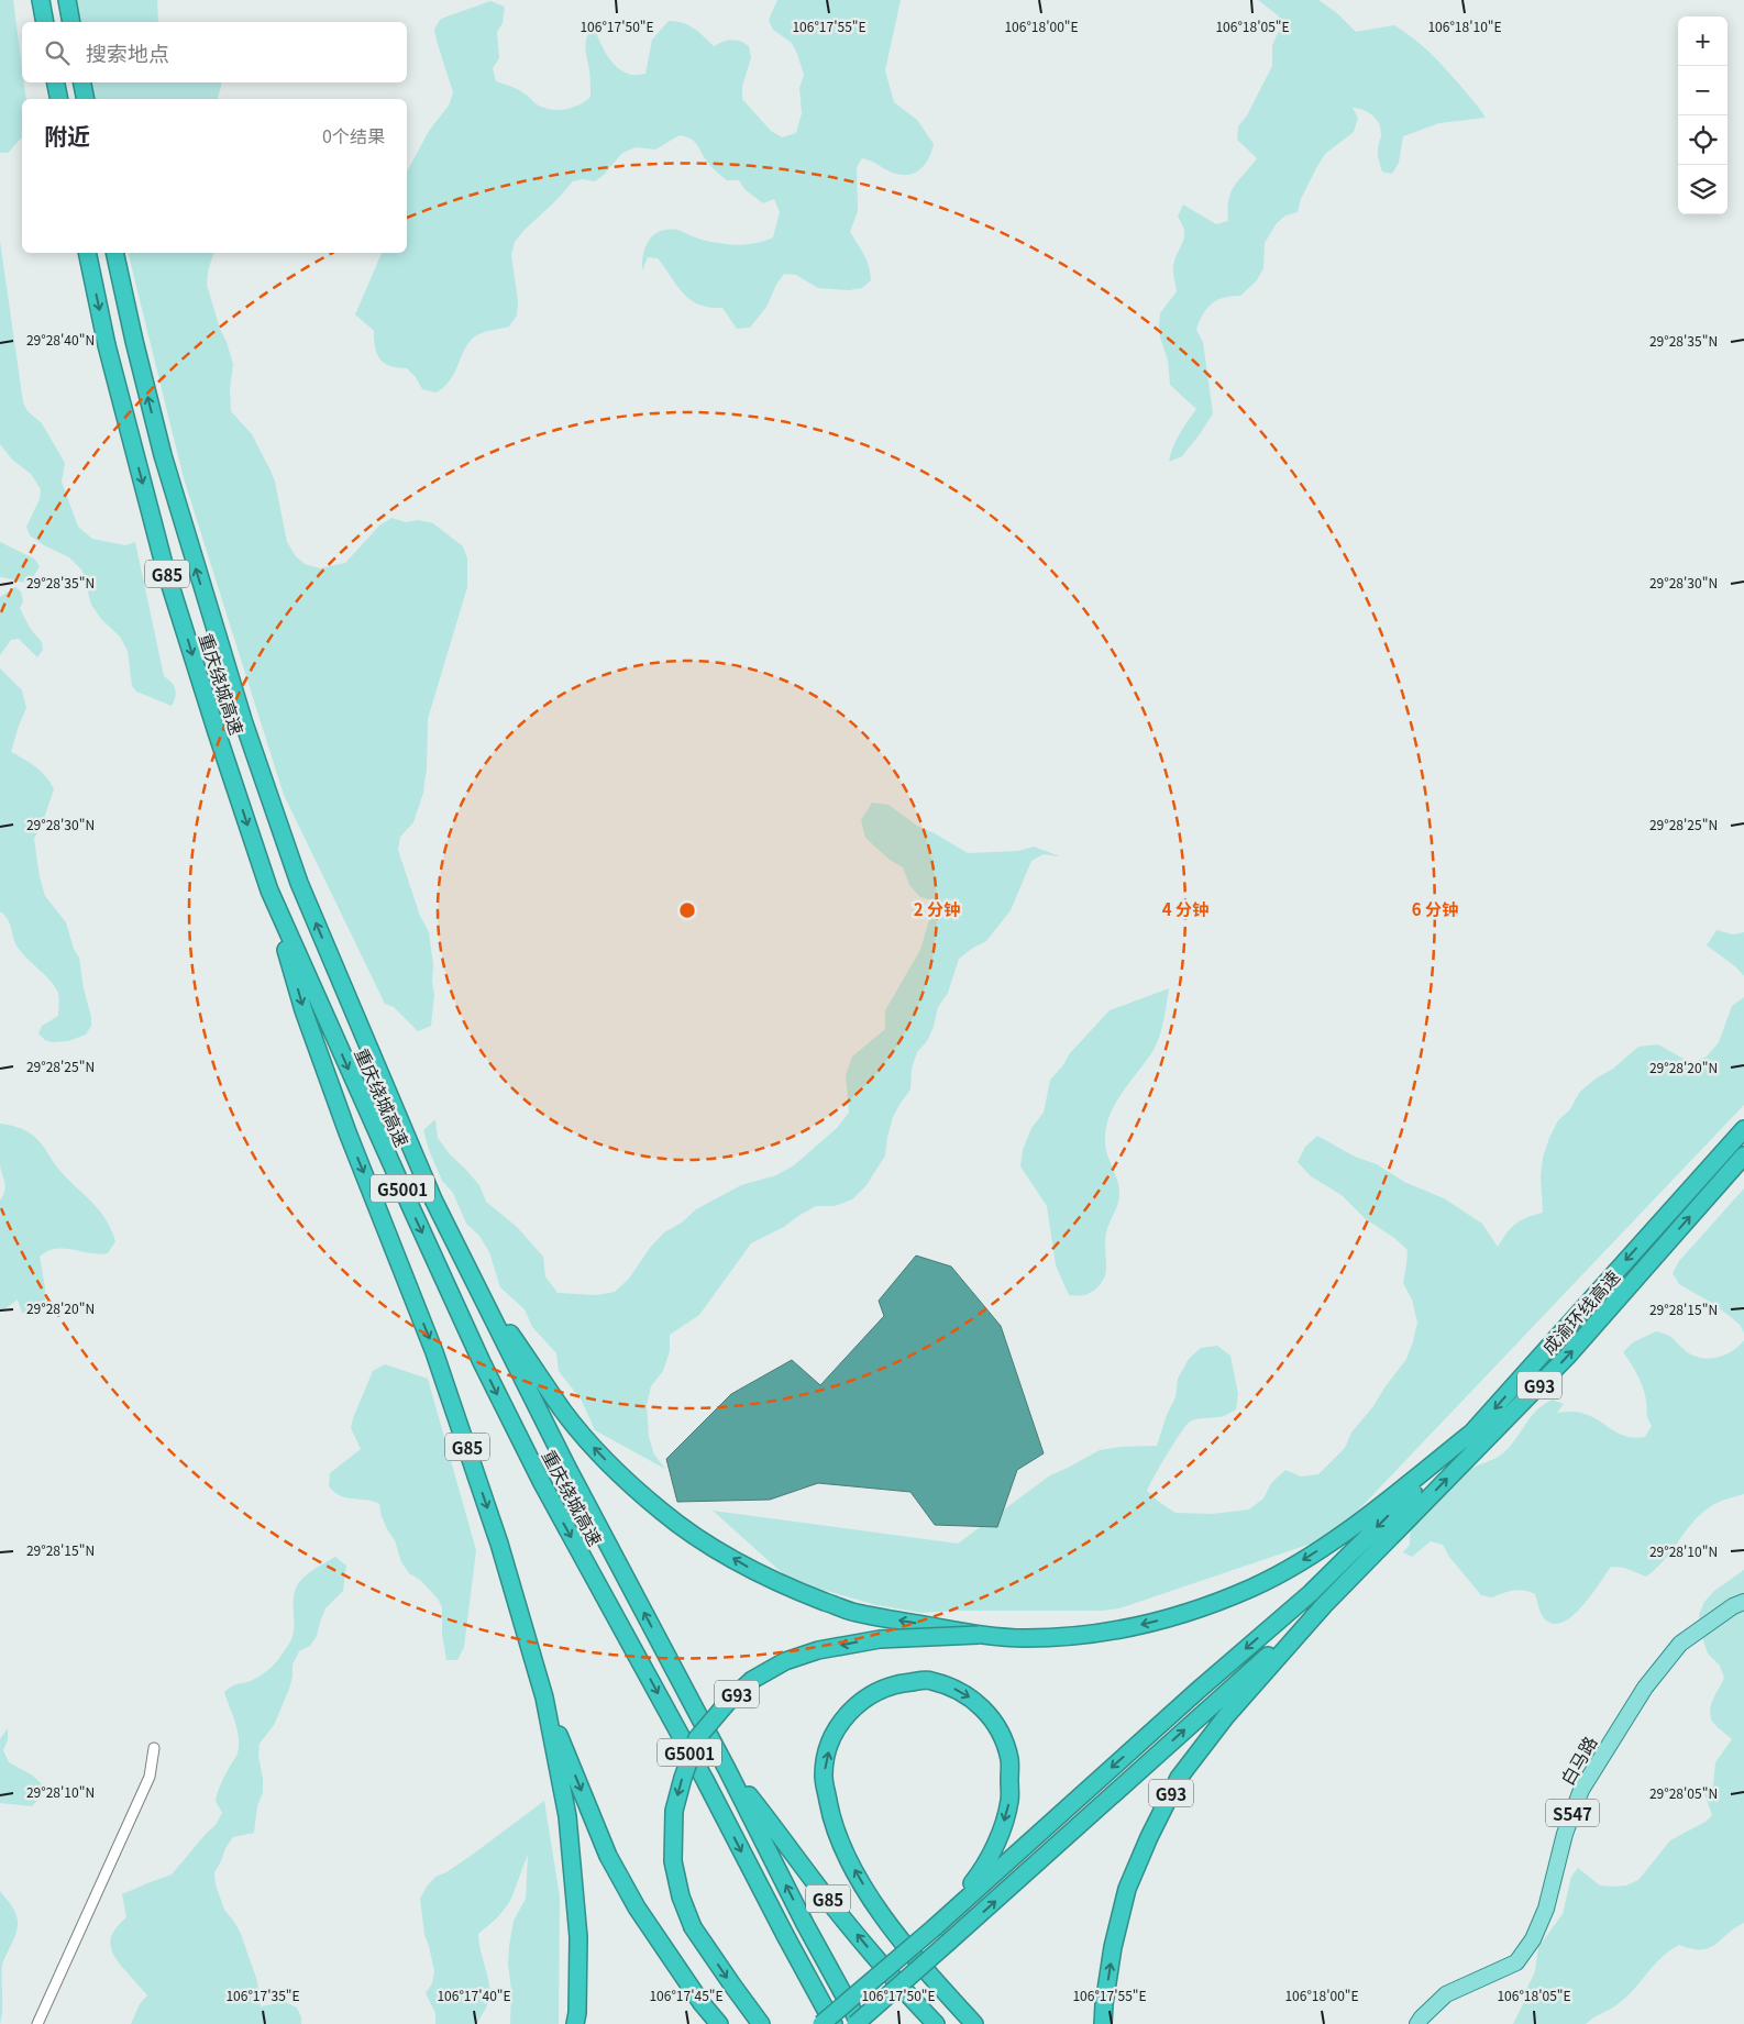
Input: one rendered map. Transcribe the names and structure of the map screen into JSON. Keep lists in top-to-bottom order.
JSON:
{
  "streets": {
    "highway": [
      "G85",
      "重庆绕城高速",
      "G5001",
      "成渝环线高速",
      "G93"
    ],
    "main road": ["白马路", "S547"]
  },
  "crossings": [
    ["G85", "重庆绕城高速"],
    ["成渝环线高速", "G93"]
  ],
  "page": {
    "map_buttons": ["+", "−"],
    "search": "搜索地点",
    "heading": ["附近", "0个结果"]
  },
  "coordinates": [
    "106°17'50\"E",
    "106°17'55\"E",
    "106°18'00\"E",
    "106°18'05\"E",
    "106°18'10\"E",
    "29°28'40\"N",
    "29°28'35\"N",
    "29°28'30\"N",
    "29°28'25\"N",
    "29°28'20\"N",
    "29°28'15\"N",
    "29°28'10\"N",
    "29°28'05\"N",
    "106°17'35\"E",
    "106°17'40\"E",
    "106°17'45\"E"
  ],
  "rings": ["2 分钟", "4 分钟", "6 分钟"]
}
